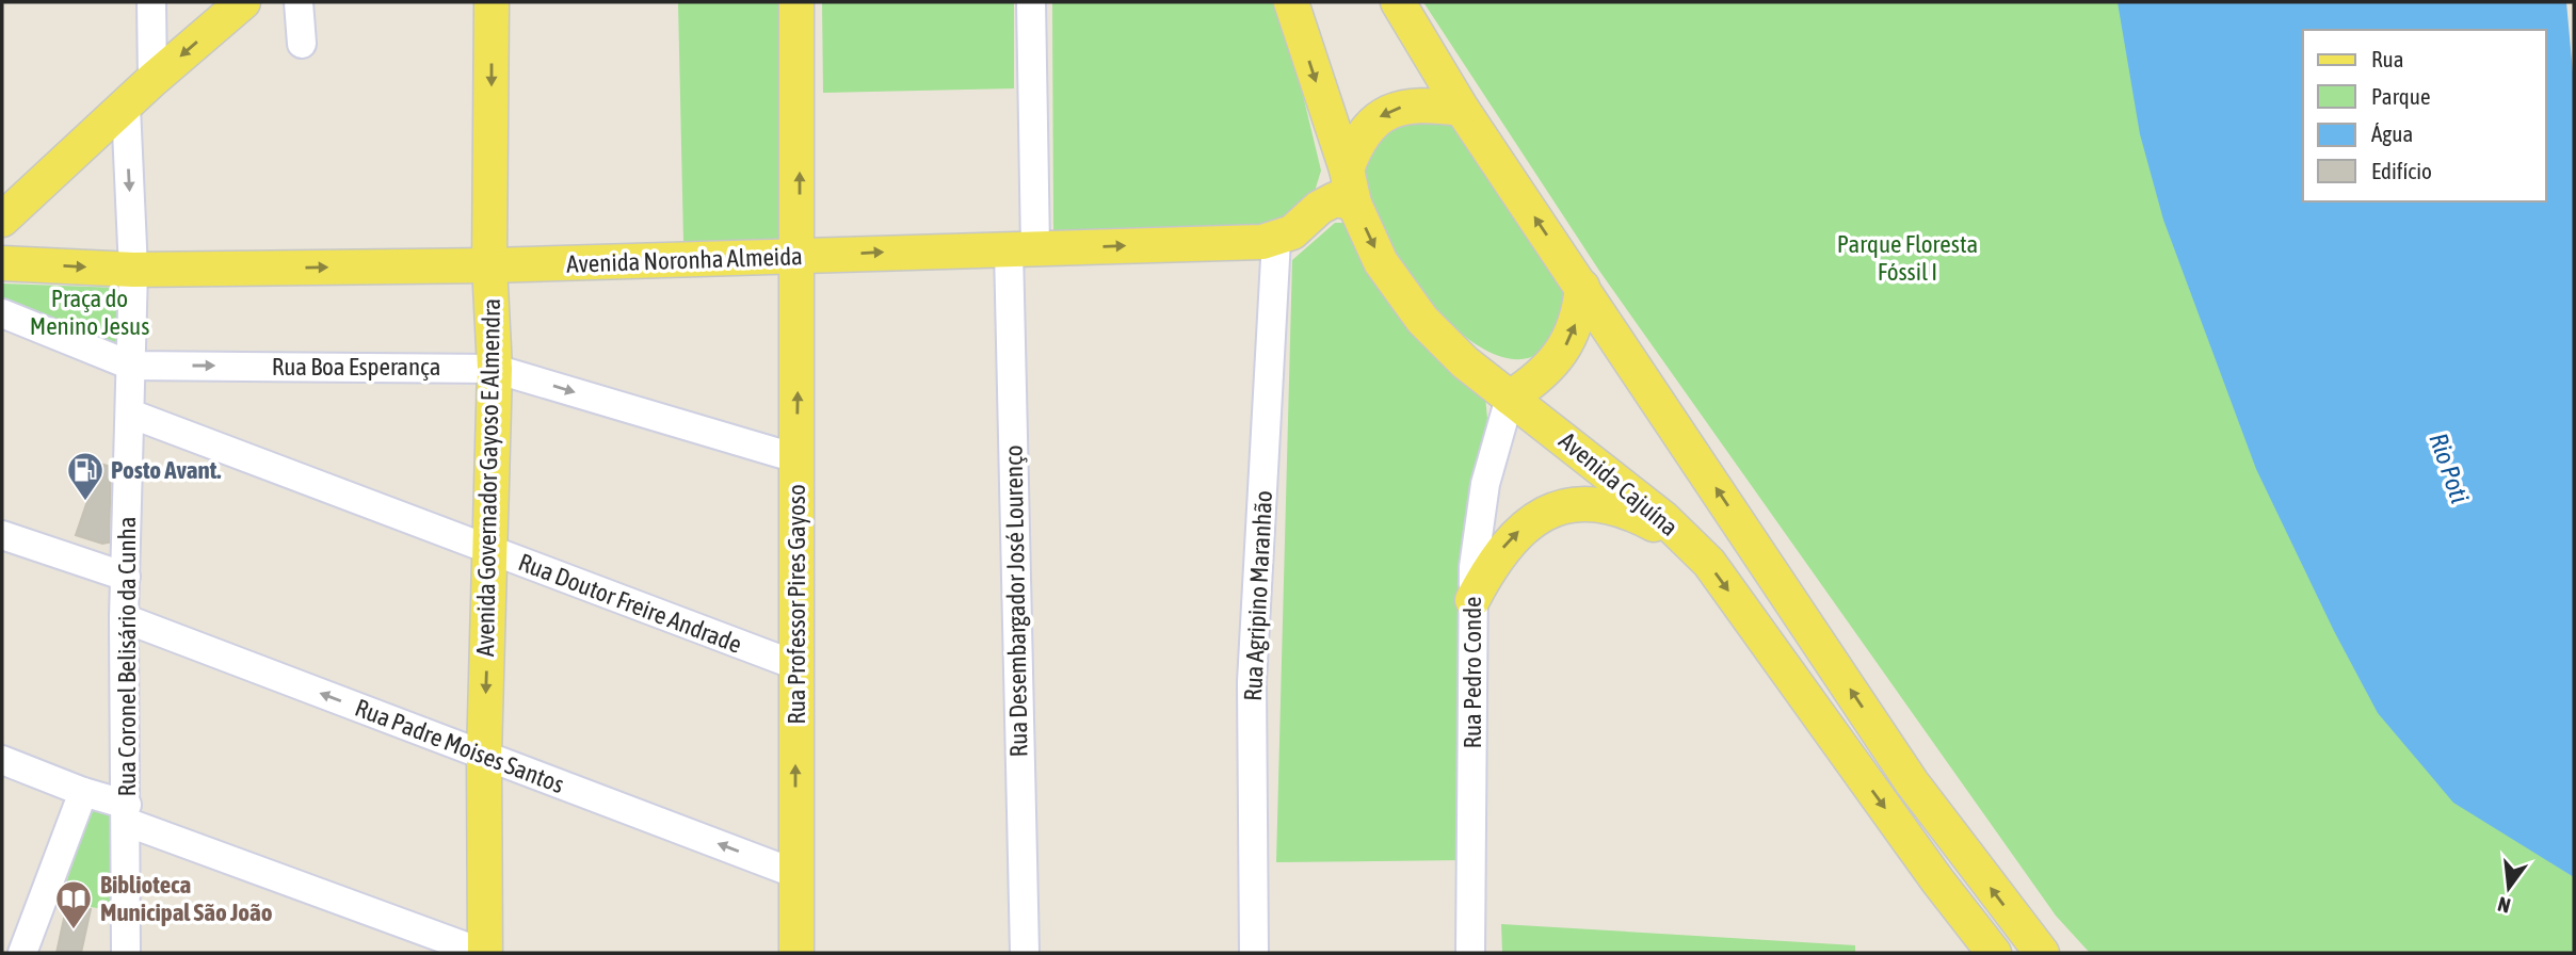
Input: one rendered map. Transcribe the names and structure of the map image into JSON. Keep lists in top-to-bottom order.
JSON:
{
  "streets": {
    "main road": [
      "Avenida Noronha Almeida",
      "Avenida Governador Gayoso E Almendra",
      "Avenida Cajuína",
      "Rua Professor Pires Gayoso"
    ],
    "street": [
      "Rua Boa Esperança",
      "Rua Agripino Maranhão",
      "Rua Desembargador José Lourenço",
      "Rua Doutor Freire Andrade",
      "Rua Coronel Belisário da Cunha",
      "Rua Pedro Conde",
      "Rua Padre Moises Santos"
    ]
  },
  "crossings": [
    ["Avenida Noronha Almeida", "Avenida Governador Gayoso E Almendra"],
    ["Avenida Noronha Almeida", "Rua Agripino Maranhão"],
    ["Avenida Noronha Almeida", "Rua Desembargador José Lourenço"],
    ["Avenida Noronha Almeida", "Rua Professor Pires Gayoso"],
    ["Avenida Noronha Almeida", "Rua Coronel Belisário da Cunha"],
    ["Rua Boa Esperança", "Avenida Governador Gayoso E Almendra"],
    ["Rua Boa Esperança", "Rua Professor Pires Gayoso"],
    ["Rua Boa Esperança", "Rua Coronel Belisário da Cunha"],
    ["Avenida Governador Gayoso E Almendra", "Rua Doutor Freire Andrade"],
    ["Avenida Governador Gayoso E Almendra", "Rua Padre Moises Santos"],
    ["Avenida Cajuína", "Rua Pedro Conde"],
    ["Rua Doutor Freire Andrade", "Rua Professor Pires Gayoso"],
    ["Rua Doutor Freire Andrade", "Rua Coronel Belisário da Cunha"],
    ["Rua Professor Pires Gayoso", "Rua Padre Moises Santos"],
    ["Rua Coronel Belisário da Cunha", "Rua Padre Moises Santos"]
  ],
  "one_way": [
    "Avenida Noronha Almeida",
    "Rua Boa Esperança",
    "Avenida Governador Gayoso E Almendra",
    "Rua Professor Pires Gayoso"
  ],
  "water": ["Rio Poti"],
  "parks": ["Parque Floresta Fóssil I", "Praça do Menino Jesus"],
  "places": {
    "fuel station": ["Posto Avant."],
    "library": ["Biblioteca Municipal São João"]
  },
  "legend": [
    "Rua",
    "Parque",
    "Água",
    "Edifício"
  ],
  "north": "bottom"
}
